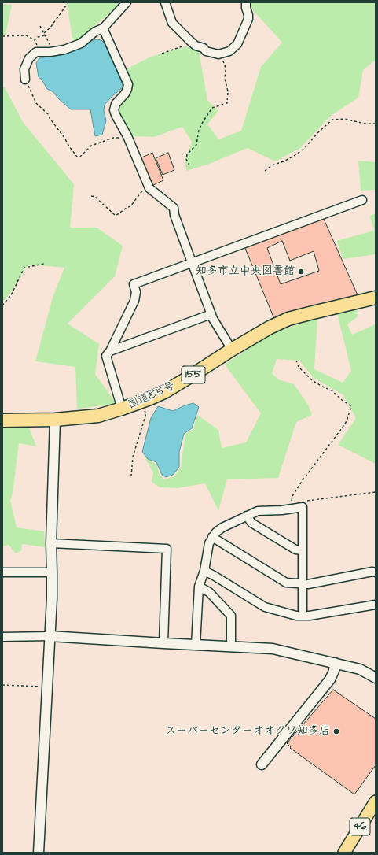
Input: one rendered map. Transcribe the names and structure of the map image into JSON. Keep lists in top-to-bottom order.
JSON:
{
  "streets": {
    "highway": ["155", "国道155号"],
    "main road": ["46"]
  },
  "places": ["知多市立中央図書館", "スーパーセンターオオクワ知多店"]
}
